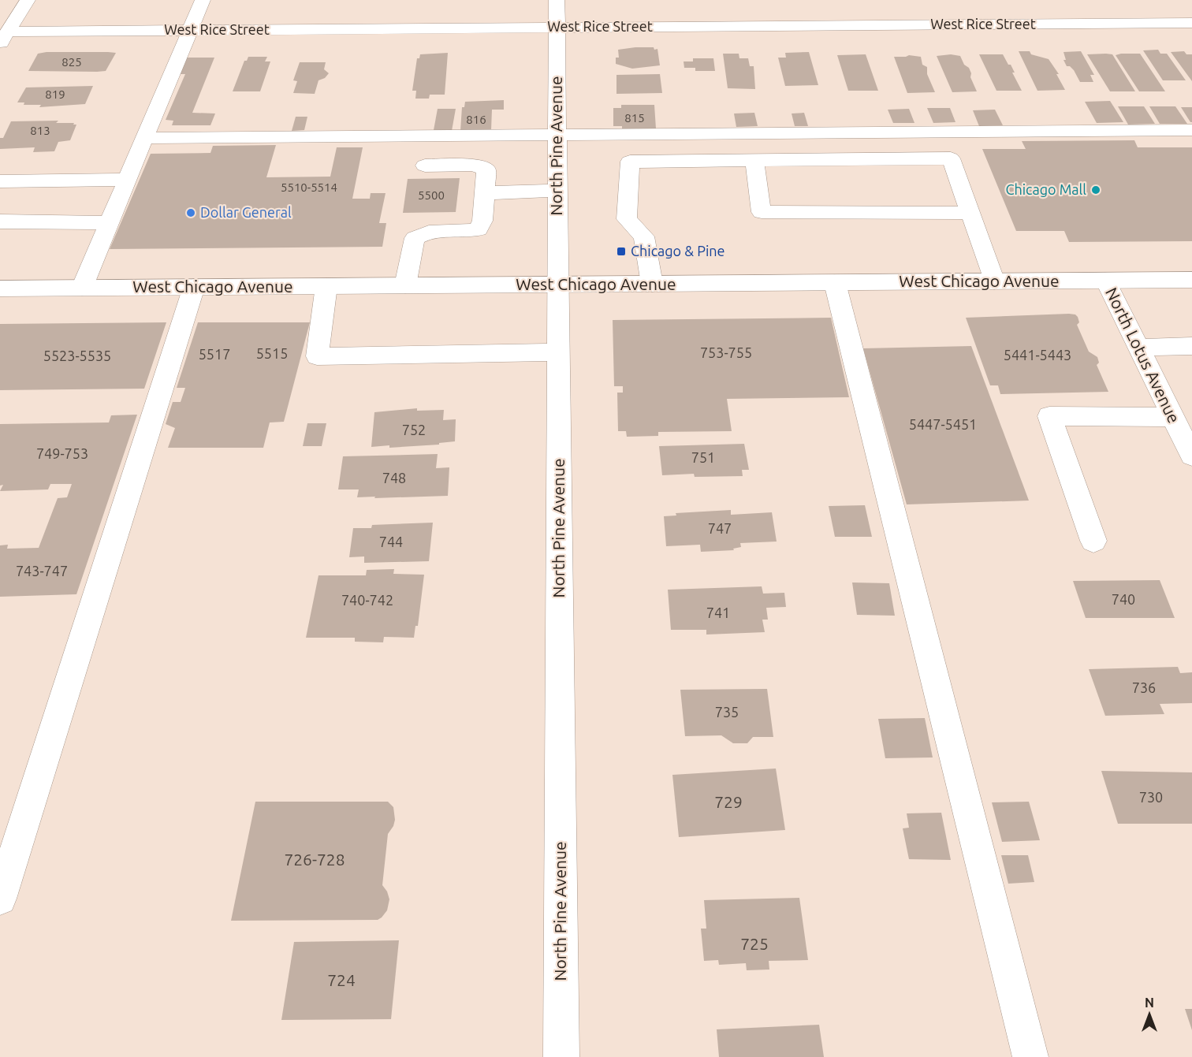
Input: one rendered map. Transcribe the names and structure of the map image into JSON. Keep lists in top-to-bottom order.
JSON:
{
  "streets": {
    "street": [
      "West Rice Street",
      "North Pine Avenue",
      "West Chicago Avenue",
      "North Lotus Avenue"
    ]
  },
  "crossings": [
    ["West Rice Street", "North Pine Avenue"],
    ["North Pine Avenue", "West Chicago Avenue"],
    ["West Chicago Avenue", "North Lotus Avenue"]
  ],
  "places": {
    "other": ["Chicago Mall", "Dollar General"],
    "transit": ["Chicago & Pine"]
  },
  "house_numbers": [
    "825",
    "819",
    "815",
    "816",
    "813",
    "5510-5514",
    "5500",
    "753-755",
    "5515",
    "5517",
    "5441-5443",
    "5523-5535",
    "5447-5451",
    "752",
    "749-753",
    "751",
    "748",
    "747",
    "744",
    "743-747",
    "740",
    "740-742",
    "741",
    "736",
    "735",
    "730",
    "729",
    "726-728",
    "725",
    "724"
  ],
  "north": "top"
}
